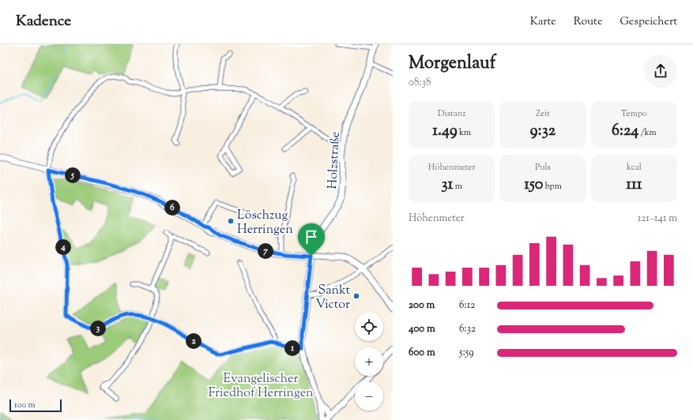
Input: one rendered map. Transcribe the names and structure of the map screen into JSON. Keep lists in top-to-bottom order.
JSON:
{
  "streets": {
    "main road": ["Holzstraße"]
  },
  "parks": ["Evangelischer Friedhof Herringen"],
  "places": ["Löschzug Herringen", "Sankt Victor"],
  "scale_bar": "100 m",
  "page": {
    "header": "Kadence",
    "nav": ["Karte", "Route", "Gespeichert"],
    "heading": ["Morgenlauf", "08:38"],
    "stats": [
      ["Distanz", "1.49 km"],
      ["Zeit", "9:32"],
      ["Tempo", "6:24 /km"],
      ["Höhenmeter", "31 m"],
      ["Puls", "150 bpm"],
      ["kcal", "111"]
    ],
    "pins": [
      "5",
      "6",
      "4",
      "7",
      "3",
      "2",
      "1"
    ],
    "chart": ["Höhenmeter", "121–141 m"],
    "list": [
      {
        "name": "200 m",
        "note": "6:12"
      },
      {
        "name": "400 m",
        "note": "6:32"
      },
      {
        "name": "600 m",
        "note": "5:59"
      }
    ],
    "map_buttons": ["+", "−"],
    "scale": "100 m"
  }
}
